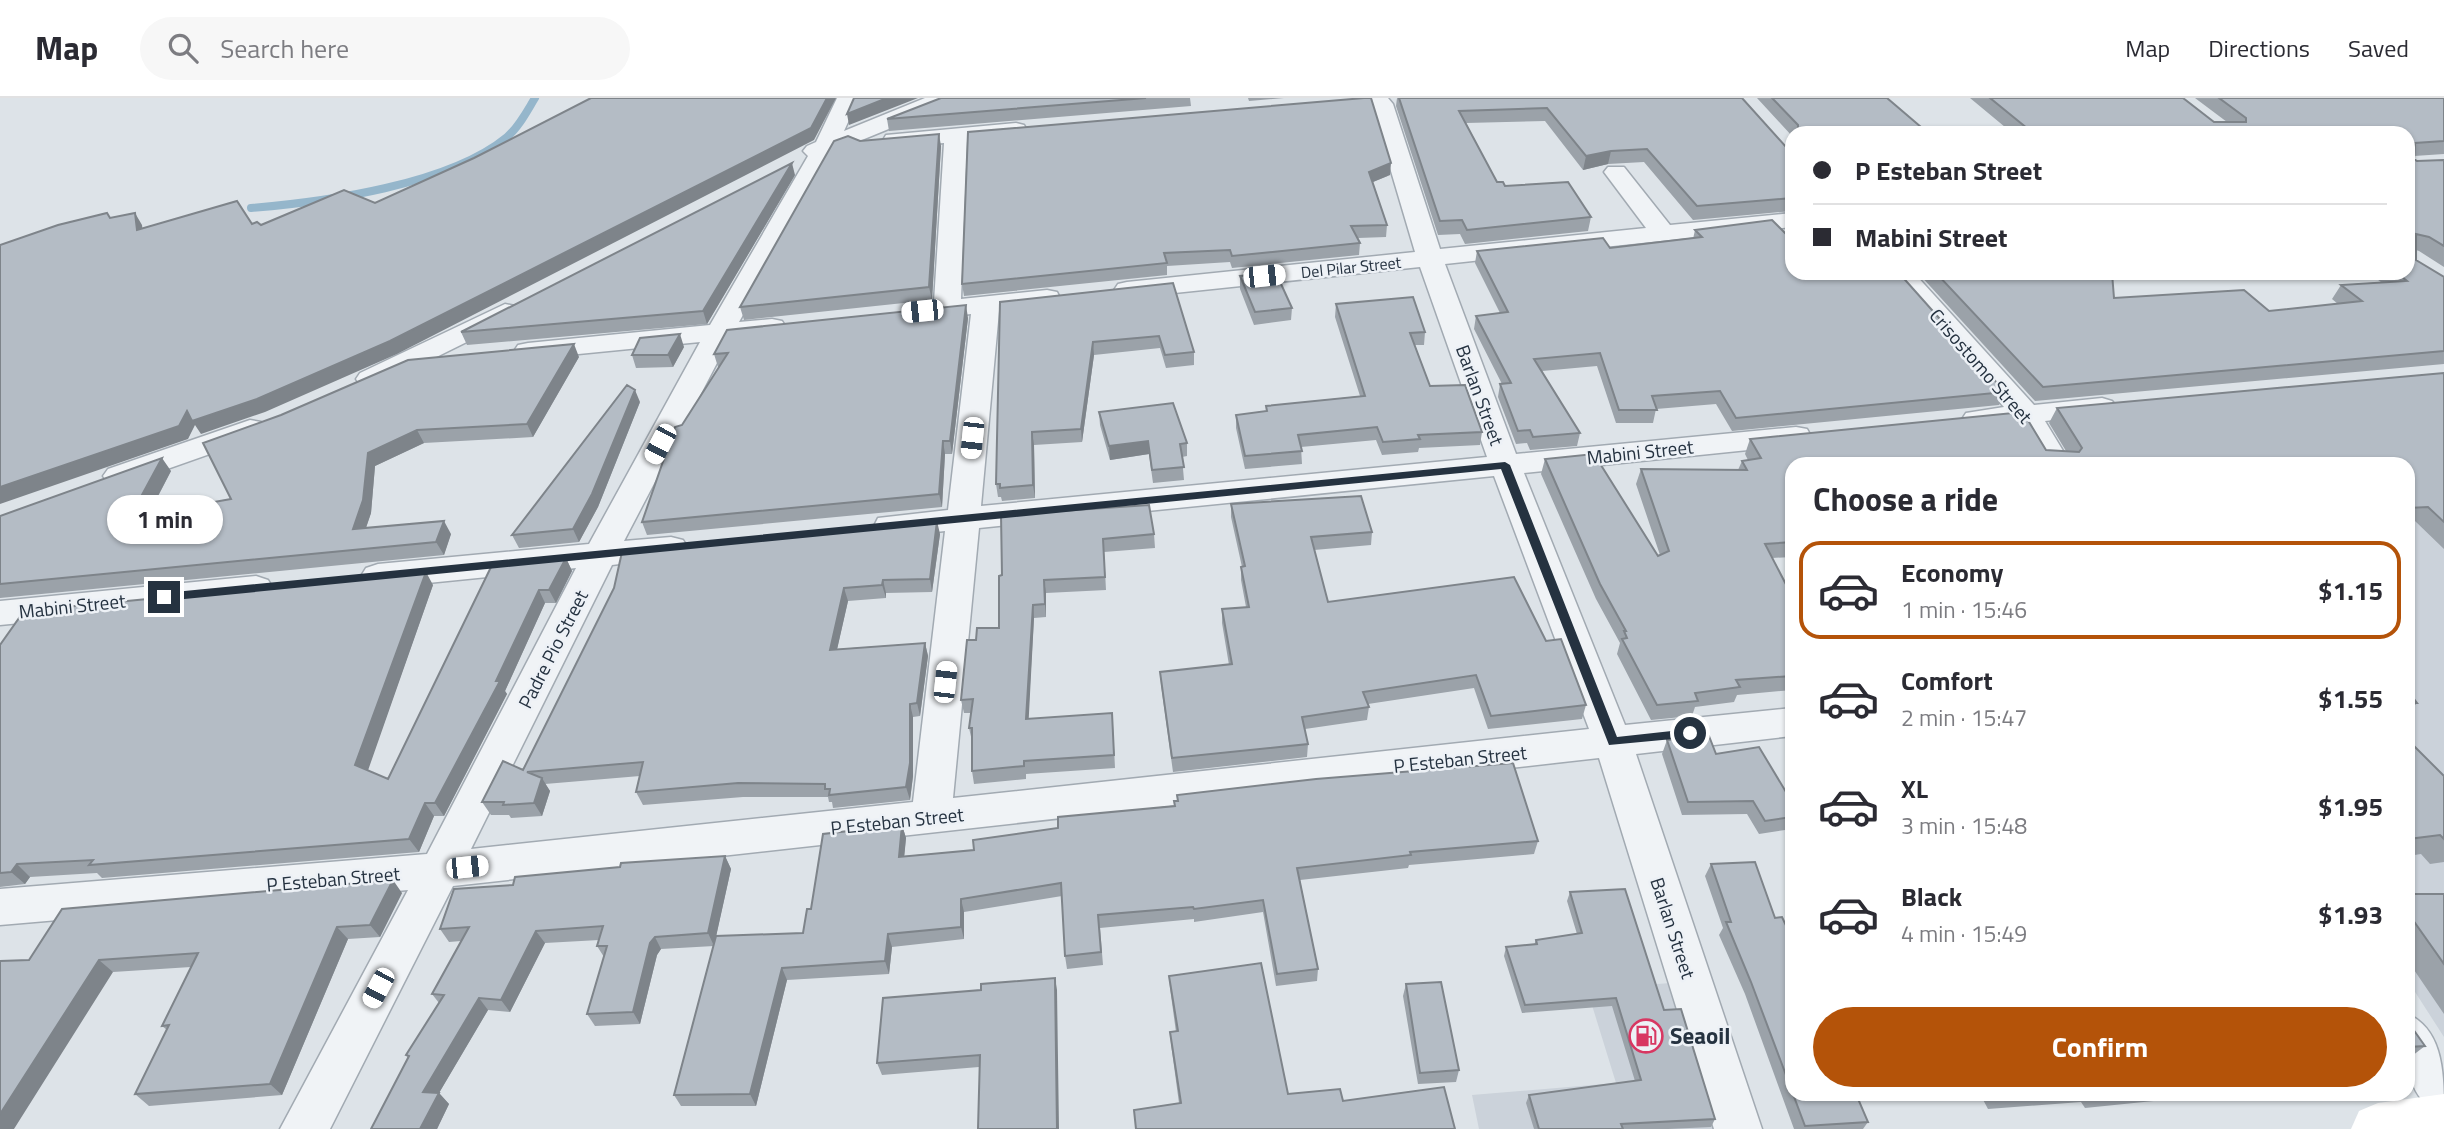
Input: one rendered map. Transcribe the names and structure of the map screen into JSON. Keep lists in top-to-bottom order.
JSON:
{
  "streets": {
    "street": [
      "Del Pilar Street",
      "Crisostomo Street",
      "Barlan Street",
      "Mabini Street",
      "Padre Pio Street",
      "P Esteban Street"
    ]
  },
  "crossings": [
    ["Del Pilar Street", "Barlan Street"],
    ["Barlan Street", "Mabini Street"],
    ["Barlan Street", "P Esteban Street"],
    ["Padre Pio Street", "P Esteban Street"]
  ],
  "places": {
    "fuel station": ["Seaoil"]
  },
  "page": {
    "header": "Map",
    "search": "Search here",
    "nav": ["Map", "Directions", "Saved"],
    "banner": ["P Esteban Street", "Mabini Street"],
    "heading": "Choose a ride",
    "bubble": "1 min",
    "list": [
      {
        "name": "Economy",
        "note": "1 min · 15:46",
        "value": "$1.15"
      },
      {
        "name": "Comfort",
        "note": "2 min · 15:47",
        "value": "$1.55"
      },
      {
        "name": "XL",
        "note": "3 min · 15:48",
        "value": "$1.95"
      },
      {
        "name": "Black",
        "note": "4 min · 15:49",
        "value": "$1.93"
      }
    ],
    "buttons": "Confirm"
  }
}
